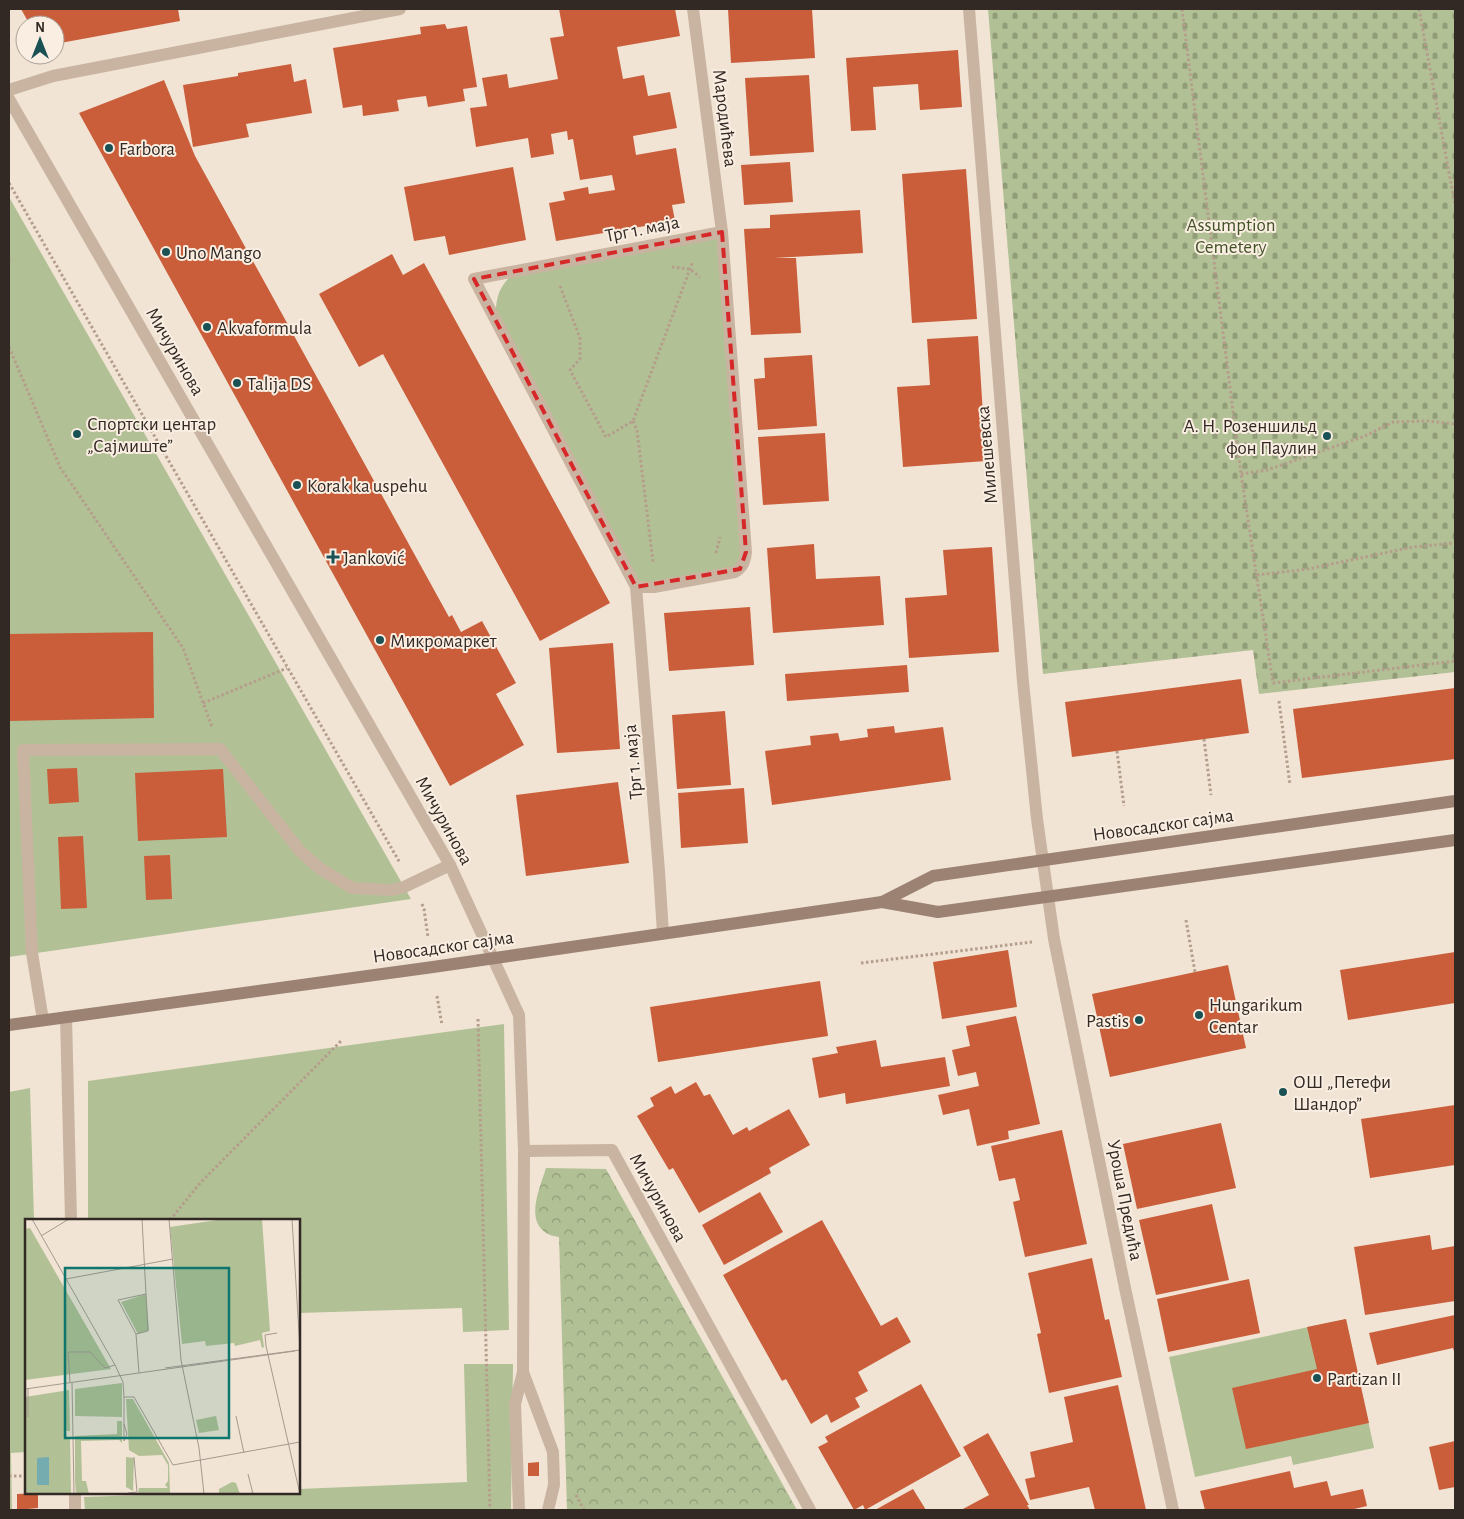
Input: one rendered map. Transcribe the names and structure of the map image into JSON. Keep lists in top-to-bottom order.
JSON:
{
  "streets": {
    "street": [
      "Мародићева",
      "Трг 1. маја",
      "Мичуринова",
      "Милешевска",
      "Новосадског сајма",
      "Уроша Предића"
    ]
  },
  "crossings": [
    ["Мародићева", "Трг 1. маја"],
    ["Трг 1. маја", "Новосадског сајма"],
    ["Мичуринова", "Новосадског сајма"],
    ["Милешевска", "Новосадског сајма"],
    ["Милешевска", "Уроша Предића"],
    ["Новосадског сајма", "Уроша Предића"]
  ],
  "parks": ["Assumption Cemetery"],
  "places": {
    "other": [
      "Farbora",
      "Uno Mango",
      "Akvaformula",
      "Talija DS",
      "Спортски центар „Сајмиште”",
      "А. Н. Розеншильд фон Паулин",
      "Korak ka uspehu",
      "Микромаркет",
      "Hungarikum Centar",
      "Pastis",
      "ОШ „Петефи Шандор”",
      "Partizan II"
    ],
    "health": ["Janković"]
  },
  "north": "top"
}
